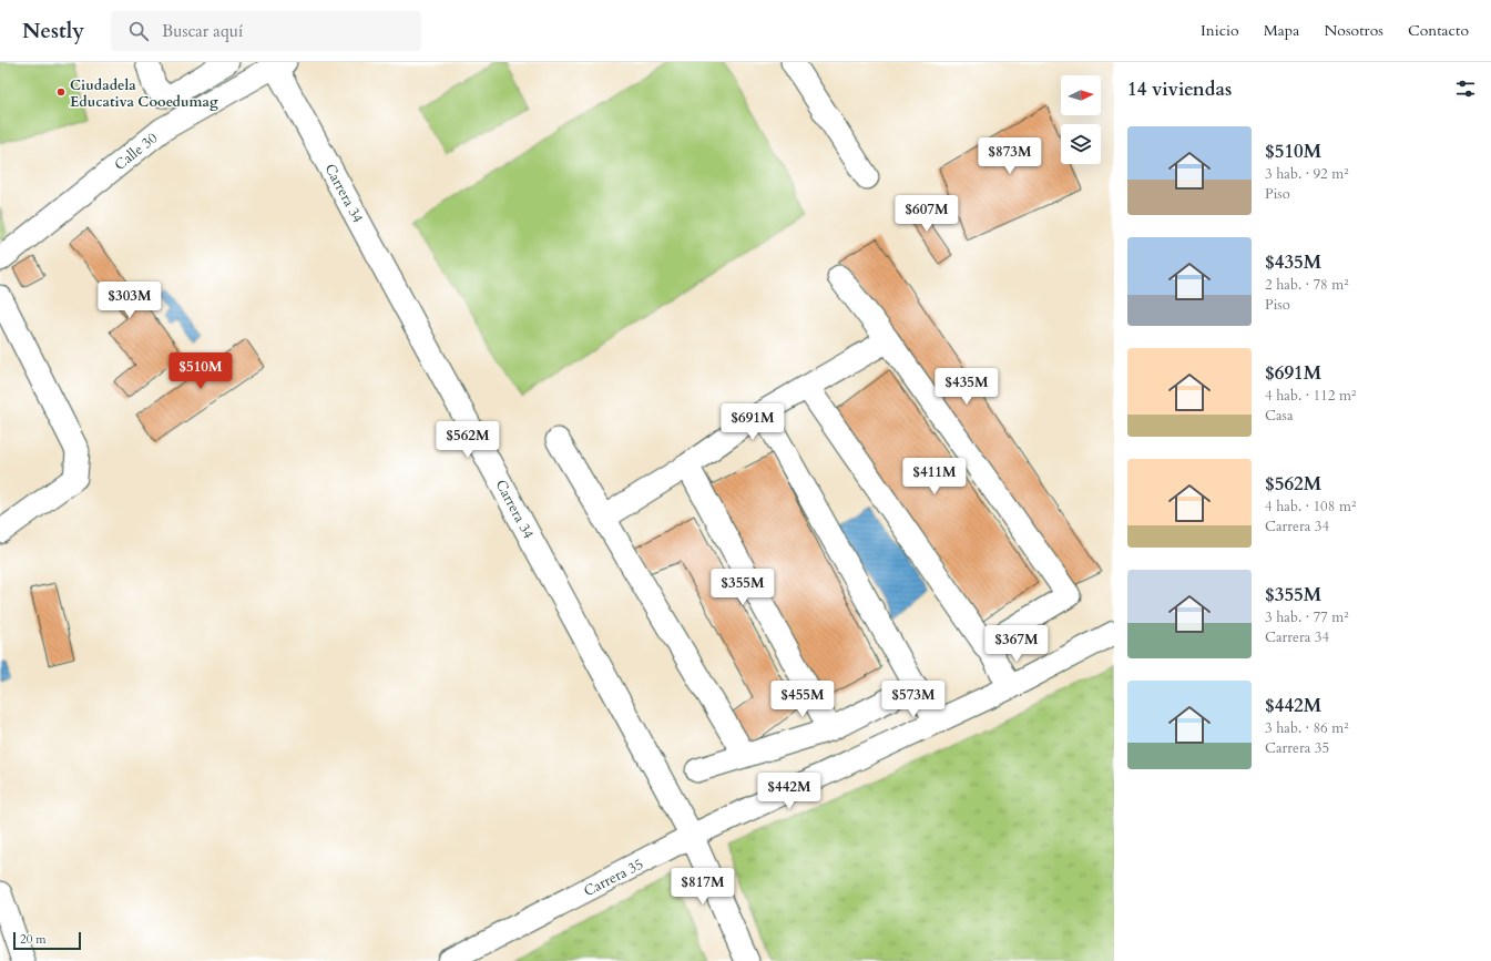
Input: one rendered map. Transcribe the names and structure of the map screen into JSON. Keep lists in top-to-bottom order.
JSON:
{
  "streets": {
    "street": ["Calle 30", "Carrera 34", "Carrera 35"]
  },
  "crossings": [
    ["Calle 30", "Carrera 34"],
    ["Carrera 34", "Carrera 35"]
  ],
  "places": ["Ciudadela Educativa Cooedumag"],
  "scale_bar": "20 m",
  "north": "right",
  "page": {
    "header": "Nestly",
    "search": "Buscar aquí",
    "nav": [
      "Inicio",
      "Mapa",
      "Nosotros",
      "Contacto"
    ],
    "heading": "14 viviendas",
    "list": [
      {
        "name": "$510M",
        "note": "3 hab. · 92 m² · Piso"
      },
      {
        "name": "$435M",
        "note": "2 hab. · 78 m² · Piso"
      },
      {
        "name": "$691M",
        "note": "4 hab. · 112 m² · Casa"
      },
      {
        "name": "$562M",
        "note": "4 hab. · 108 m² · Carrera 34"
      },
      {
        "name": "$355M",
        "note": "3 hab. · 77 m² · Carrera 34"
      },
      {
        "name": "$442M",
        "note": "3 hab. · 86 m² · Carrera 35"
      }
    ],
    "price": [
      "$873M",
      "$607M",
      "$303M",
      "$510M",
      "$435M",
      "$691M",
      "$562M",
      "$411M",
      "$355M",
      "$367M",
      "$455M",
      "$573M",
      "$442M",
      "$817M"
    ],
    "scale": "20 m"
  }
}
